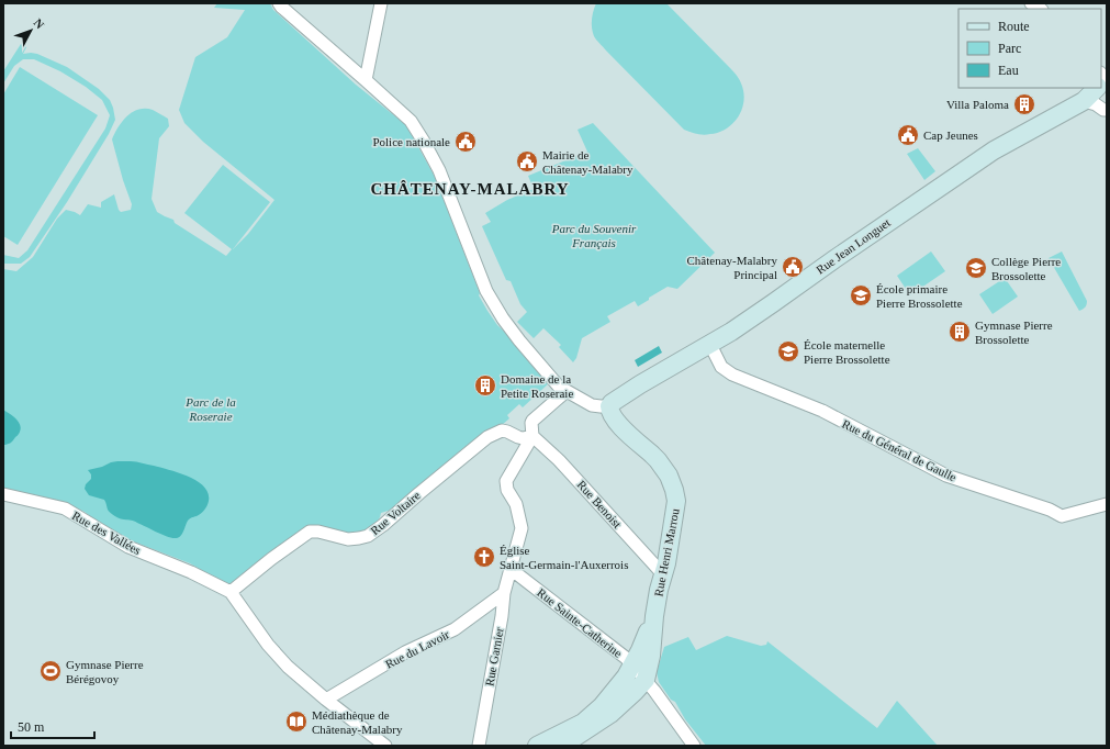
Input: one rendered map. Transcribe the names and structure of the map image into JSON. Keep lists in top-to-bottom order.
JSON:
{
  "streets": {
    "street": [
      "Rue Jean Longuet",
      "Rue du Général de Gaulle",
      "Rue Benoist",
      "Rue Voltaire",
      "Rue des Vallées",
      "Rue Henri Marrou",
      "Rue Sainte-Catherine",
      "Rue du Lavoir",
      "Rue Garnier"
    ]
  },
  "crossings": [
    ["Rue Jean Longuet", "Rue du Général de Gaulle"],
    ["Rue Jean Longuet", "Rue Henri Marrou"],
    ["Rue Benoist", "Rue Voltaire"],
    ["Rue Benoist", "Rue Henri Marrou"],
    ["Rue Benoist", "Rue Garnier"],
    ["Rue Voltaire", "Rue des Vallées"],
    ["Rue Voltaire", "Rue Garnier"],
    ["Rue Henri Marrou", "Rue Sainte-Catherine"],
    ["Rue Sainte-Catherine", "Rue Garnier"],
    ["Rue du Lavoir", "Rue Garnier"]
  ],
  "districts": ["CHÂTENAY-MALABRY"],
  "parks": ["Parc du Souvenir Français", "Parc de la Roseraie"],
  "places": {
    "building": ["Villa Paloma", "Gymnase Pierre Brossolette", "Domaine de la Petite Roseraie"],
    "public building": [
      "Cap Jeunes",
      "Police nationale",
      "Mairie de Châtenay-Malabry",
      "Châtenay-Malabry Principal"
    ],
    "school or university": ["Collège Pierre Brossolette", "École primaire Pierre Brossolette", "École maternelle Pierre Brossolette"],
    "church": ["Église Saint-Germain-l'Auxerrois"],
    "sports": ["Gymnase Pierre Bérégovoy"],
    "library": ["Médiathèque de Châtenay-Malabry"]
  },
  "legend": ["Route", "Parc", "Eau"],
  "scale_bar": "50 m",
  "north": "top right"
}
